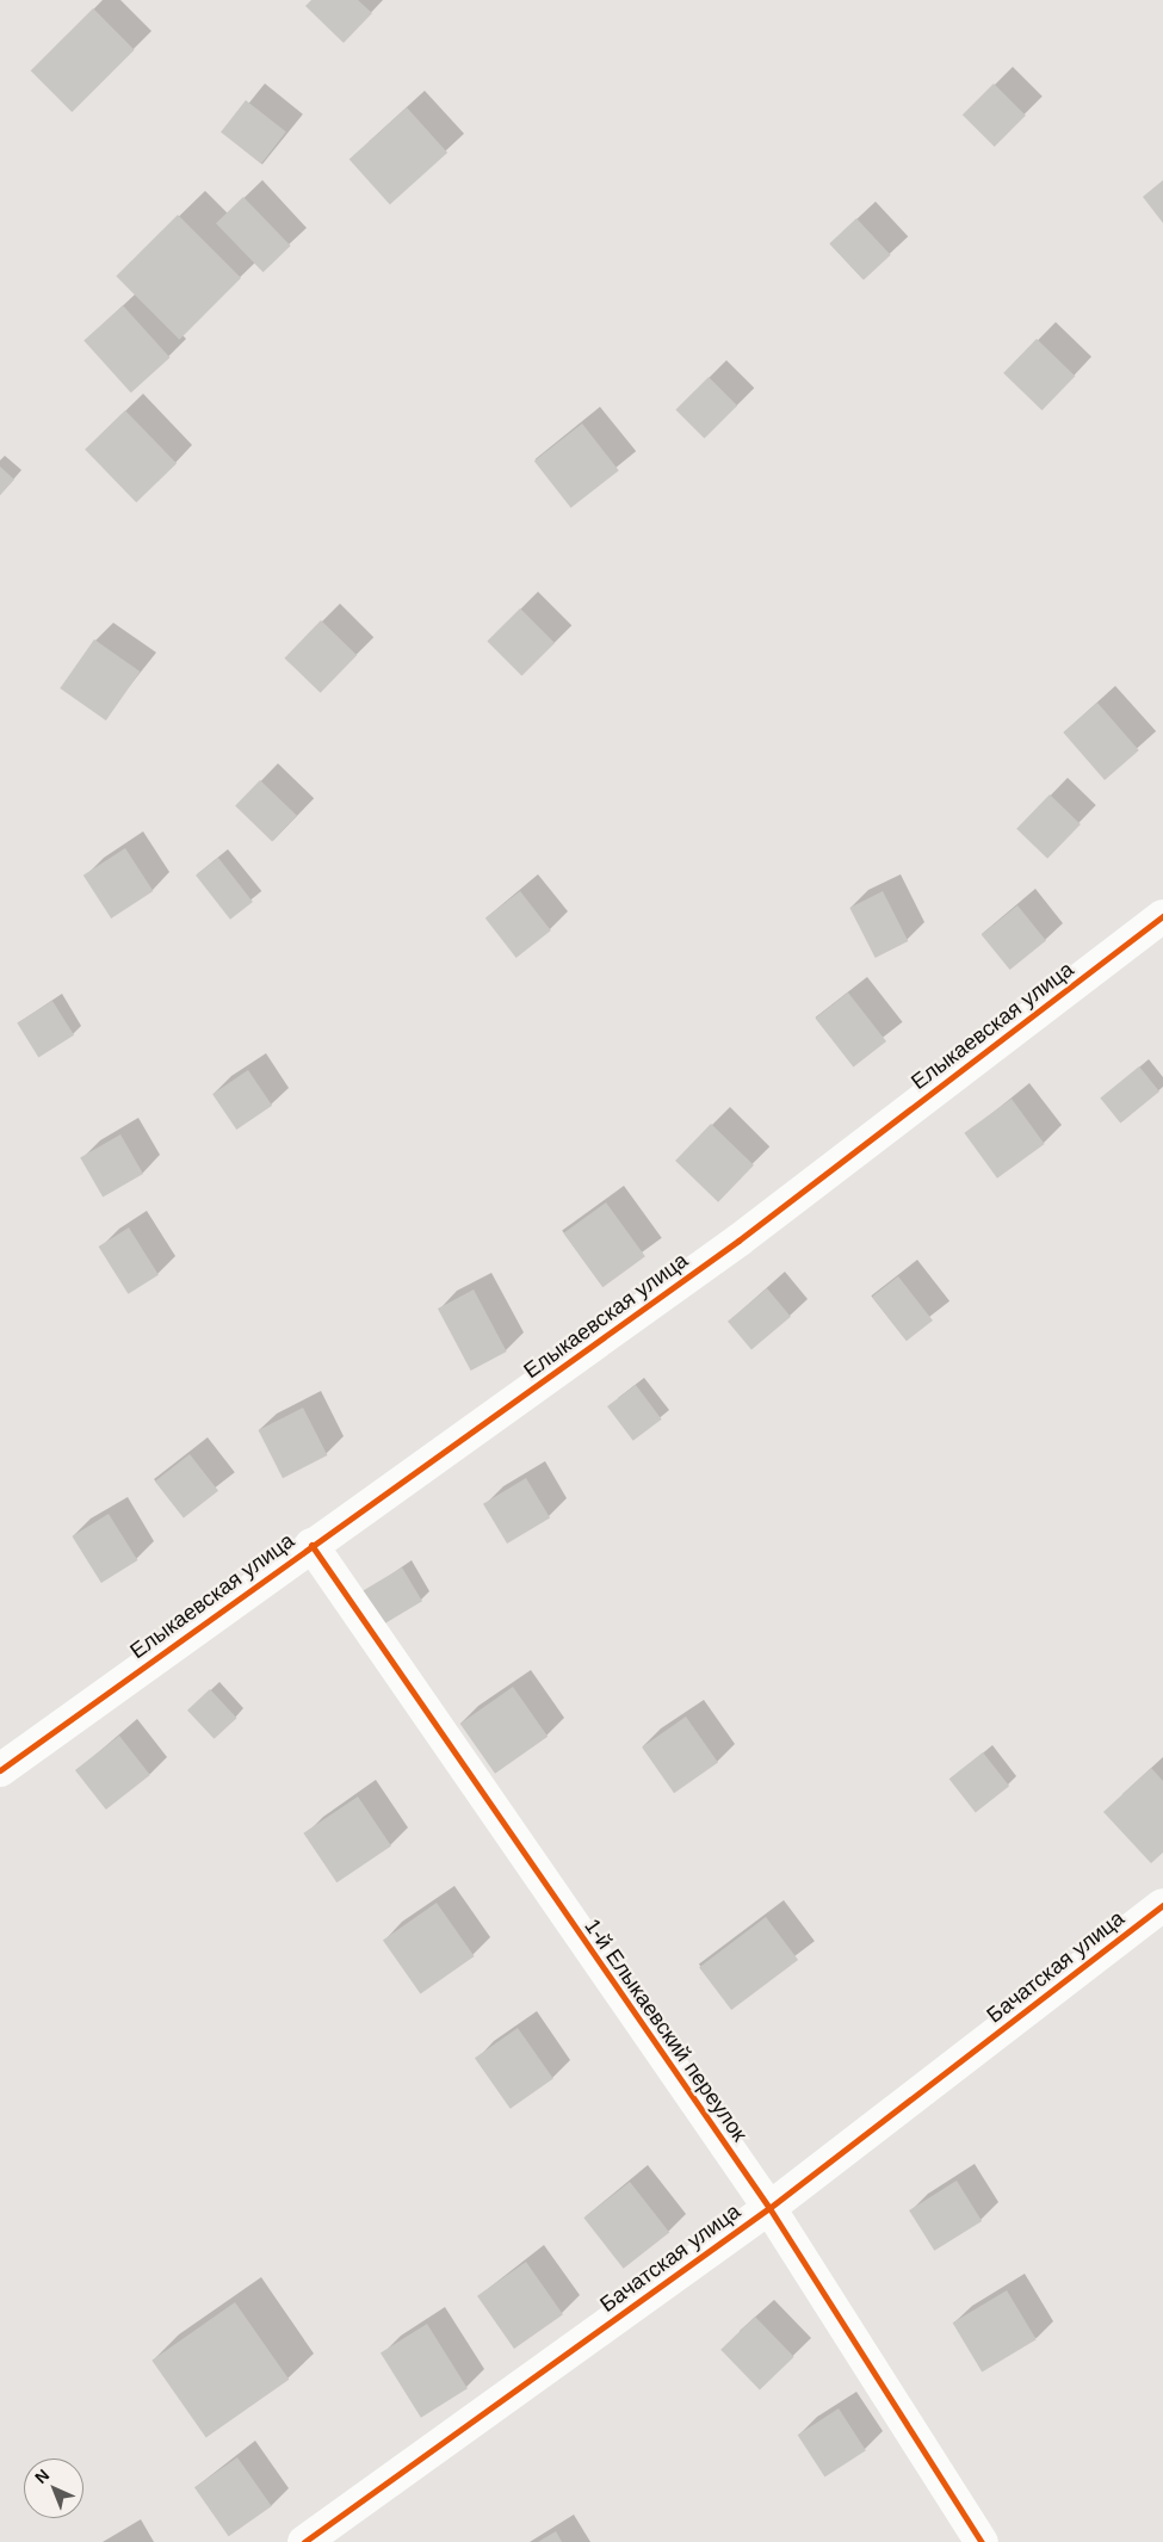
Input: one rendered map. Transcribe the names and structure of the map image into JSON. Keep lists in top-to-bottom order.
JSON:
{
  "streets": {
    "street": ["Елыкаевская улица", "Бачатская улица", "1-й Елыкаевский переулок"]
  },
  "crossings": [
    ["Елыкаевская улица", "1-й Елыкаевский переулок"],
    ["Бачатская улица", "1-й Елыкаевский переулок"]
  ],
  "north": "top left"
}
